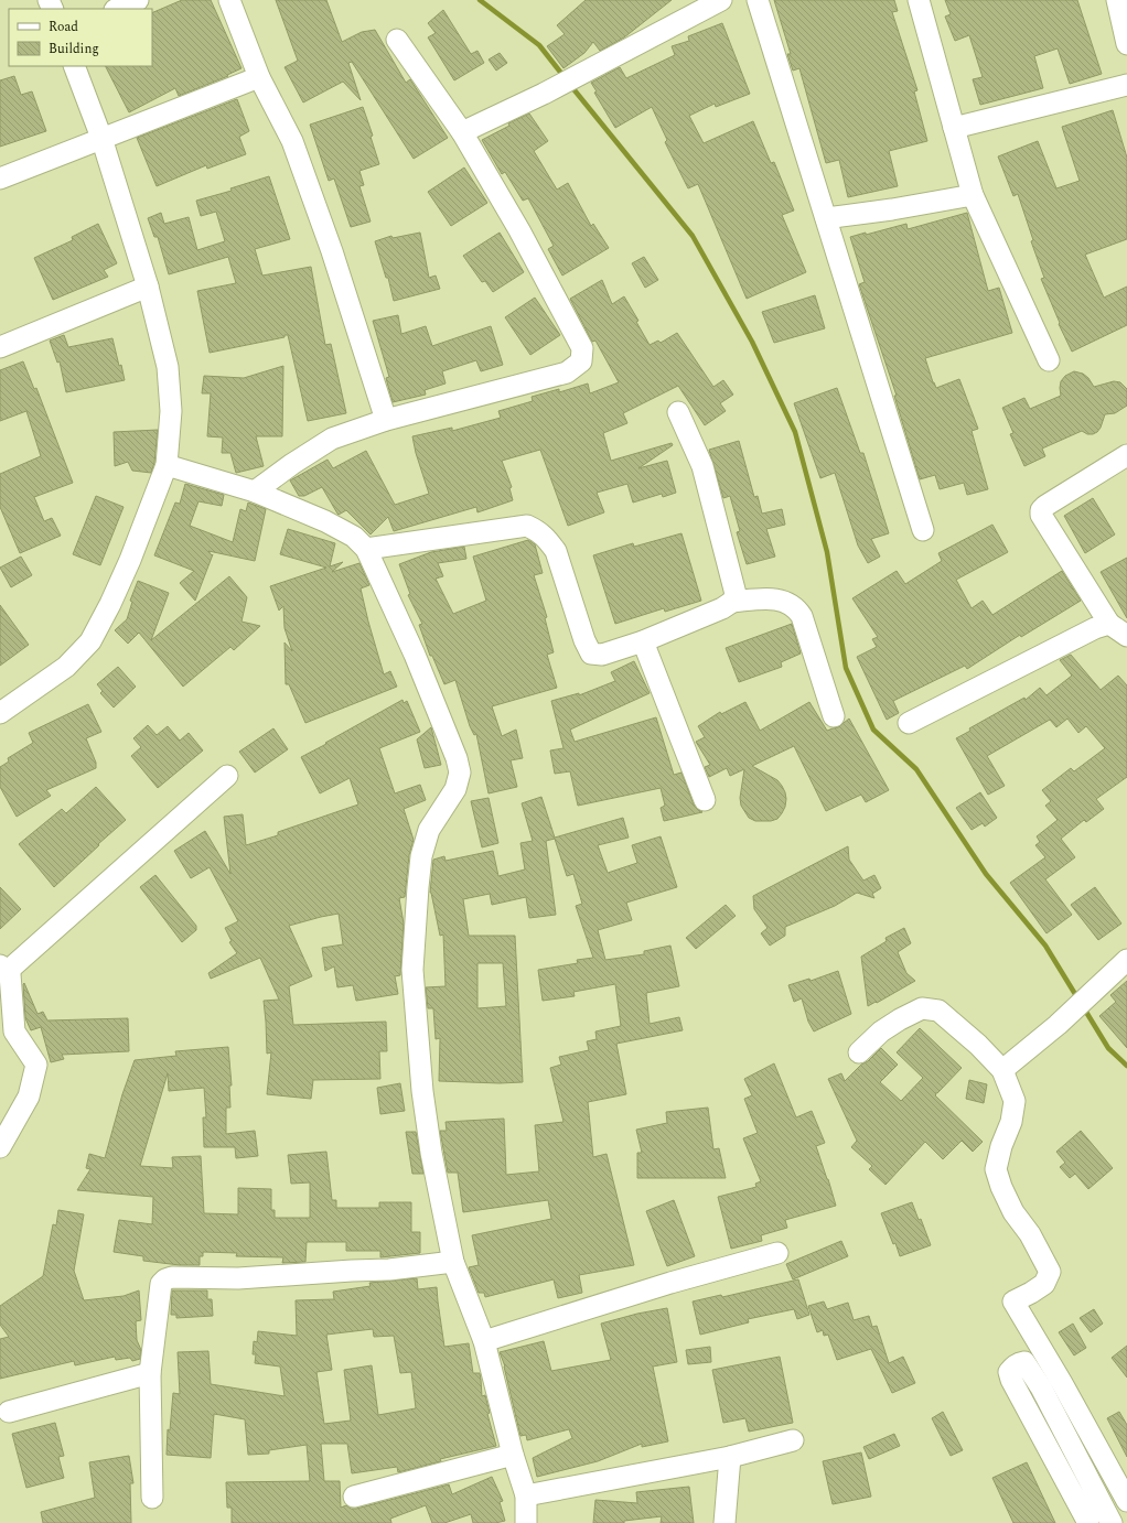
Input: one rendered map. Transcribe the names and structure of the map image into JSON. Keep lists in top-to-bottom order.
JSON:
{
  "legend": ["Road", "Building"]
}
